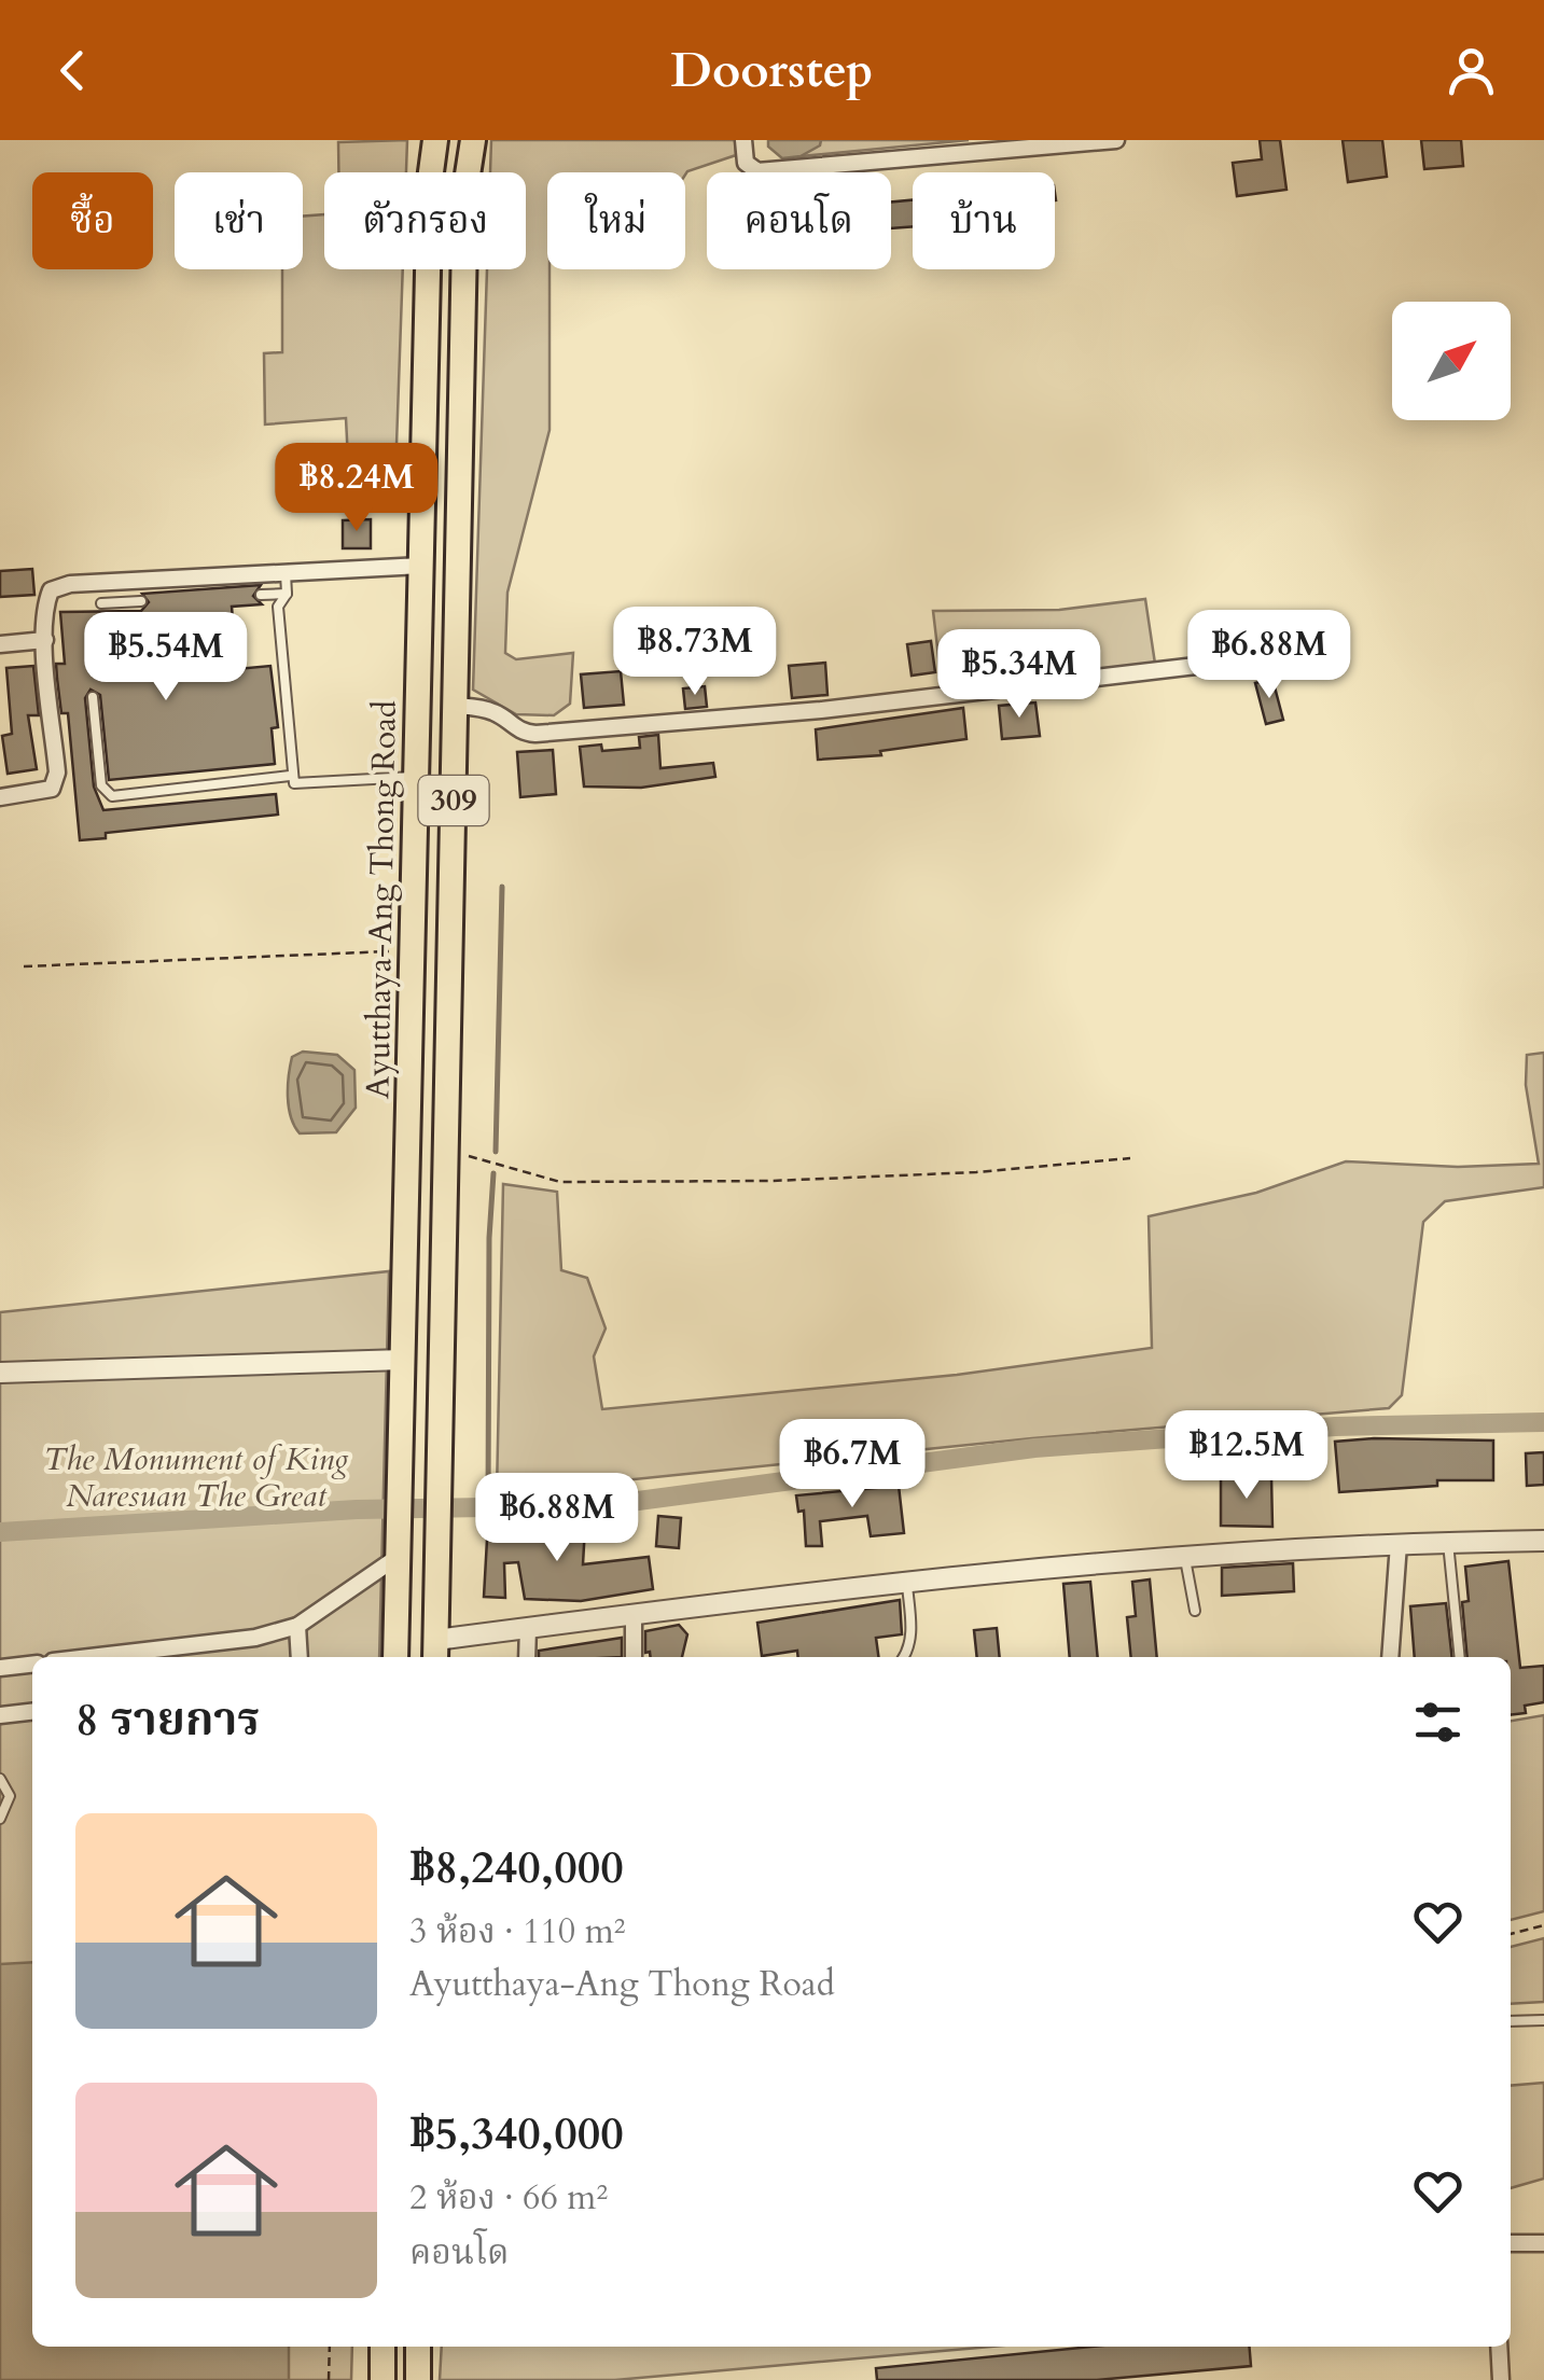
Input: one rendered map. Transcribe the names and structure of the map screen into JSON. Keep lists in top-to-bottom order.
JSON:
{
  "streets": {
    "main road": ["309", "Ayutthaya-Ang Thong Road"]
  },
  "parks": ["The Monument of King Naresuan The Great"],
  "north": "top right",
  "page": {
    "header": "Doorstep",
    "chip": [
      "ซื้อ",
      "เช่า",
      "ตัวกรอง",
      "ใหม่",
      "คอนโด",
      "บ้าน"
    ],
    "price": [
      "฿8.24M",
      "฿8.73M",
      "฿6.88M",
      "฿5.54M",
      "฿5.34M",
      "฿12.5M",
      "฿6.7M",
      "฿6.88M"
    ],
    "heading": "8 รายการ",
    "list": [
      {
        "name": "฿8,240,000",
        "note": "3 ห้อง · 110 m² · Ayutthaya-Ang Thong Road"
      },
      {
        "name": "฿5,340,000",
        "note": "2 ห้อง · 66 m² · คอนโด"
      }
    ]
  }
}
